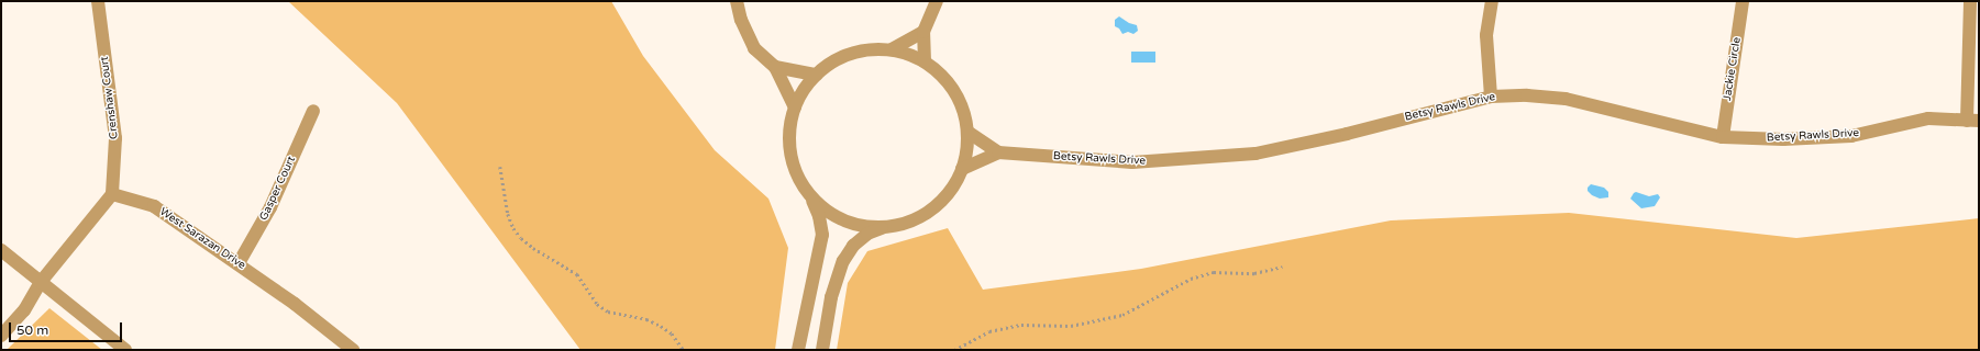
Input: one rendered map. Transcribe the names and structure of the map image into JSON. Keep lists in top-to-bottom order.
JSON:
{
  "streets": {
    "street": [
      "Jackie Circle",
      "Crenshaw Court",
      "Betsy Rawls Drive",
      "Gasper Court",
      "West Sarazan Drive"
    ]
  },
  "crossings": [
    ["Jackie Circle", "Betsy Rawls Drive"],
    ["Crenshaw Court", "West Sarazan Drive"],
    ["Gasper Court", "West Sarazan Drive"]
  ],
  "scale_bar": "50 m"
}
